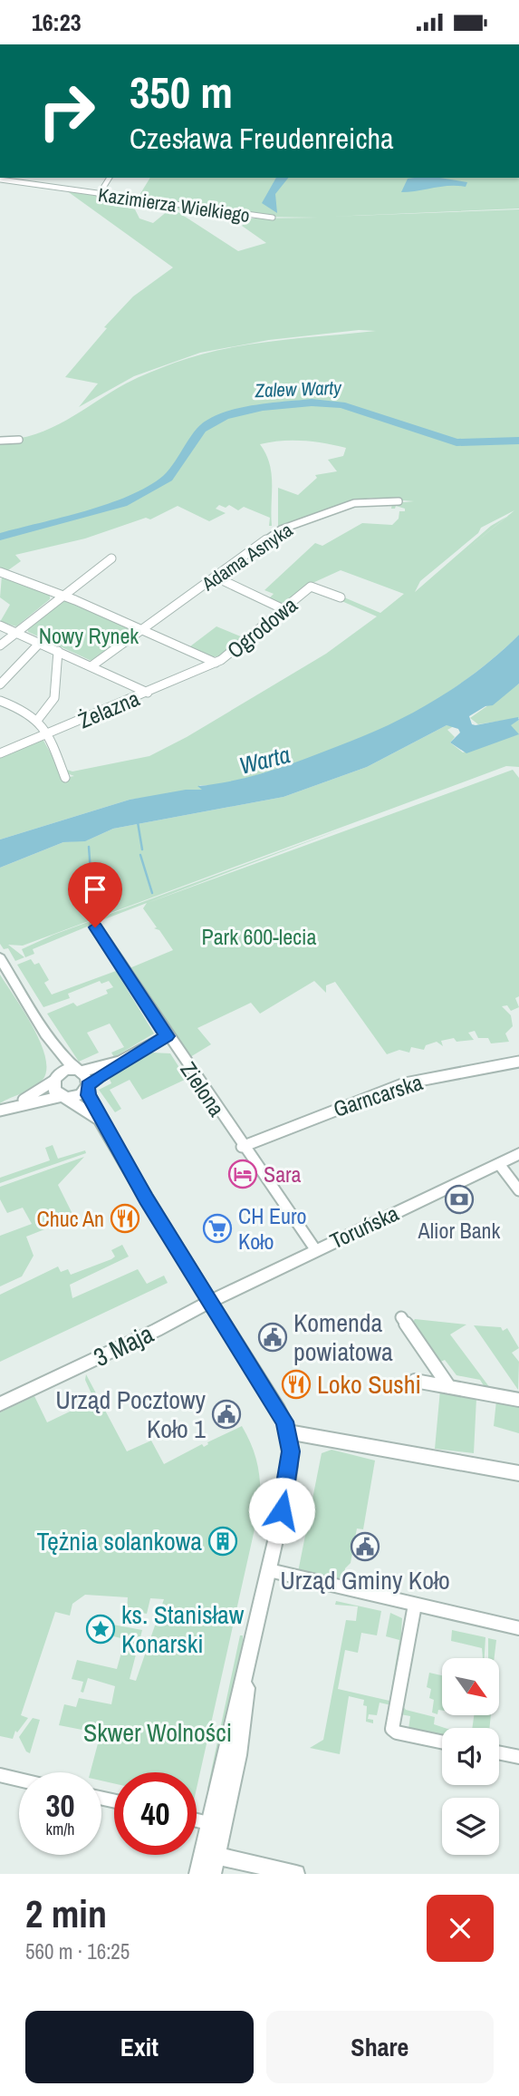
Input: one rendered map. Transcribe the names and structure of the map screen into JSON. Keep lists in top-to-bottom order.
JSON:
{
  "streets": {
    "street": [
      "Kazimierza Wielkiego",
      "Adama Asnyka",
      "Ogrodowa",
      "Żelazna",
      "Zielona",
      "Garncarska",
      "Toruńska",
      "3 Maja"
    ]
  },
  "crossings": [
    ["Ogrodowa", "Żelazna"],
    ["Zielona", "Garncarska"],
    ["Zielona", "Toruńska"],
    ["Toruńska", "3 Maja"]
  ],
  "water": ["Zalew Warty", "Warta"],
  "parks": ["Nowy Rynek", "Park 600-lecia", "Skwer Wolności"],
  "places": {
    "hotel": ["Sara"],
    "bank": ["Alior Bank"],
    "restaurant": ["Chuc An", "Loko Sushi"],
    "supermarket": ["CH Euro Koło"],
    "public building": ["Komenda powiatowa", "Urząd Pocztowy Koło 1", "Urząd Gminy Koło"],
    "building": ["Tężnia solankowa"],
    "place": ["ks. Stanisław Konarski"]
  },
  "north": "bottom right",
  "page": {
    "status": "16:23",
    "turn": ["350 m", "Czesława Freudenreicha"],
    "speed": "30 km/h",
    "limit": "40",
    "heading": ["2 min", "560 m · 16:25"],
    "buttons": ["Exit", "Share"]
  }
}
